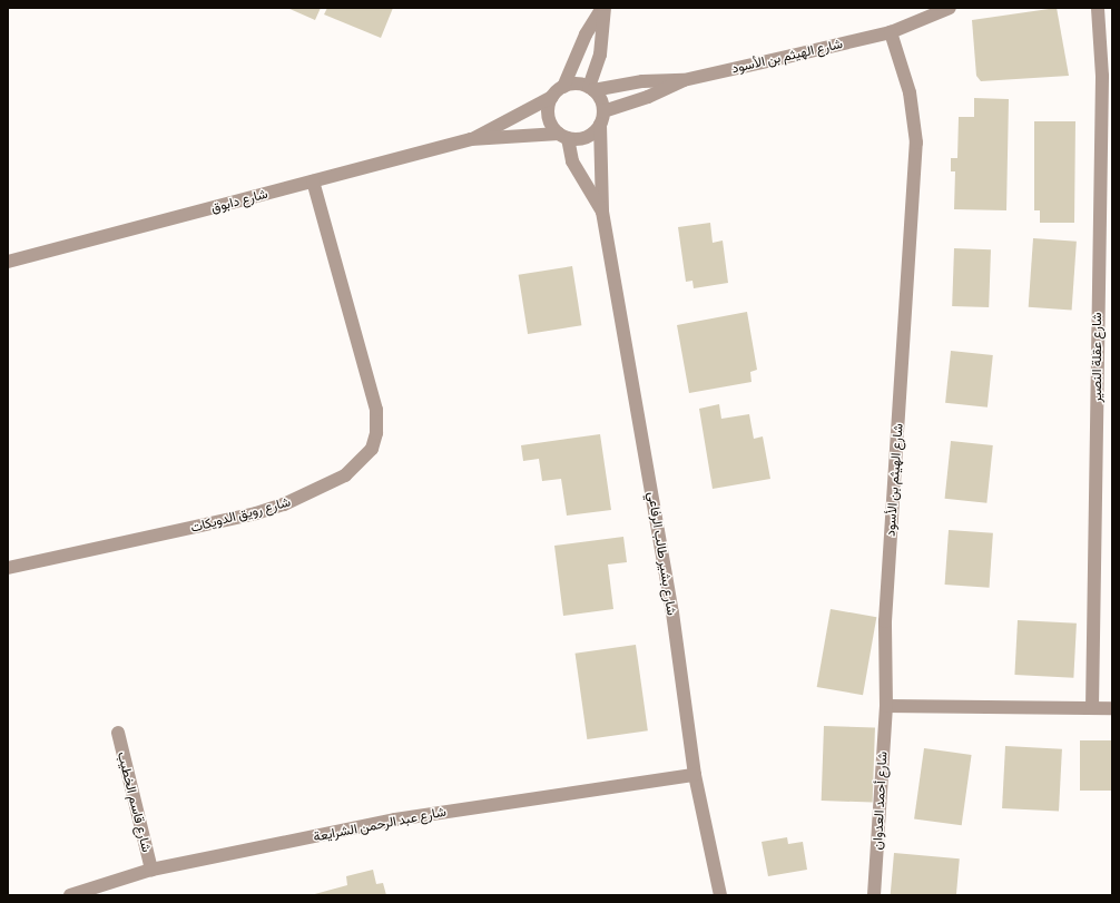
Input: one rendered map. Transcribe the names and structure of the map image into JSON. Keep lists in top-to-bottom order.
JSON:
{
  "streets": {
    "street": [
      "شارع الهيثم بن الأسود",
      "شارع دابوق",
      "شارع عقلة النصير",
      "شارع رويق الدويكات",
      "شارع بشير طالب الرفاعي",
      "شارع أحمد العدوان",
      "شارع قاسم الخطيب",
      "شارع عبد الرحمن الشرايعة"
    ]
  },
  "crossings": [
    ["شارع الهيثم بن الأسود", "شارع دابوق"],
    ["شارع الهيثم بن الأسود", "شارع بشير طالب الرفاعي"],
    ["شارع الهيثم بن الأسود", "شارع أحمد العدوان"],
    ["شارع دابوق", "شارع رويق الدويكات"],
    ["شارع دابوق", "شارع بشير طالب الرفاعي"],
    ["شارع بشير طالب الرفاعي", "شارع عبد الرحمن الشرايعة"],
    ["شارع قاسم الخطيب", "شارع عبد الرحمن الشرايعة"]
  ]
}
